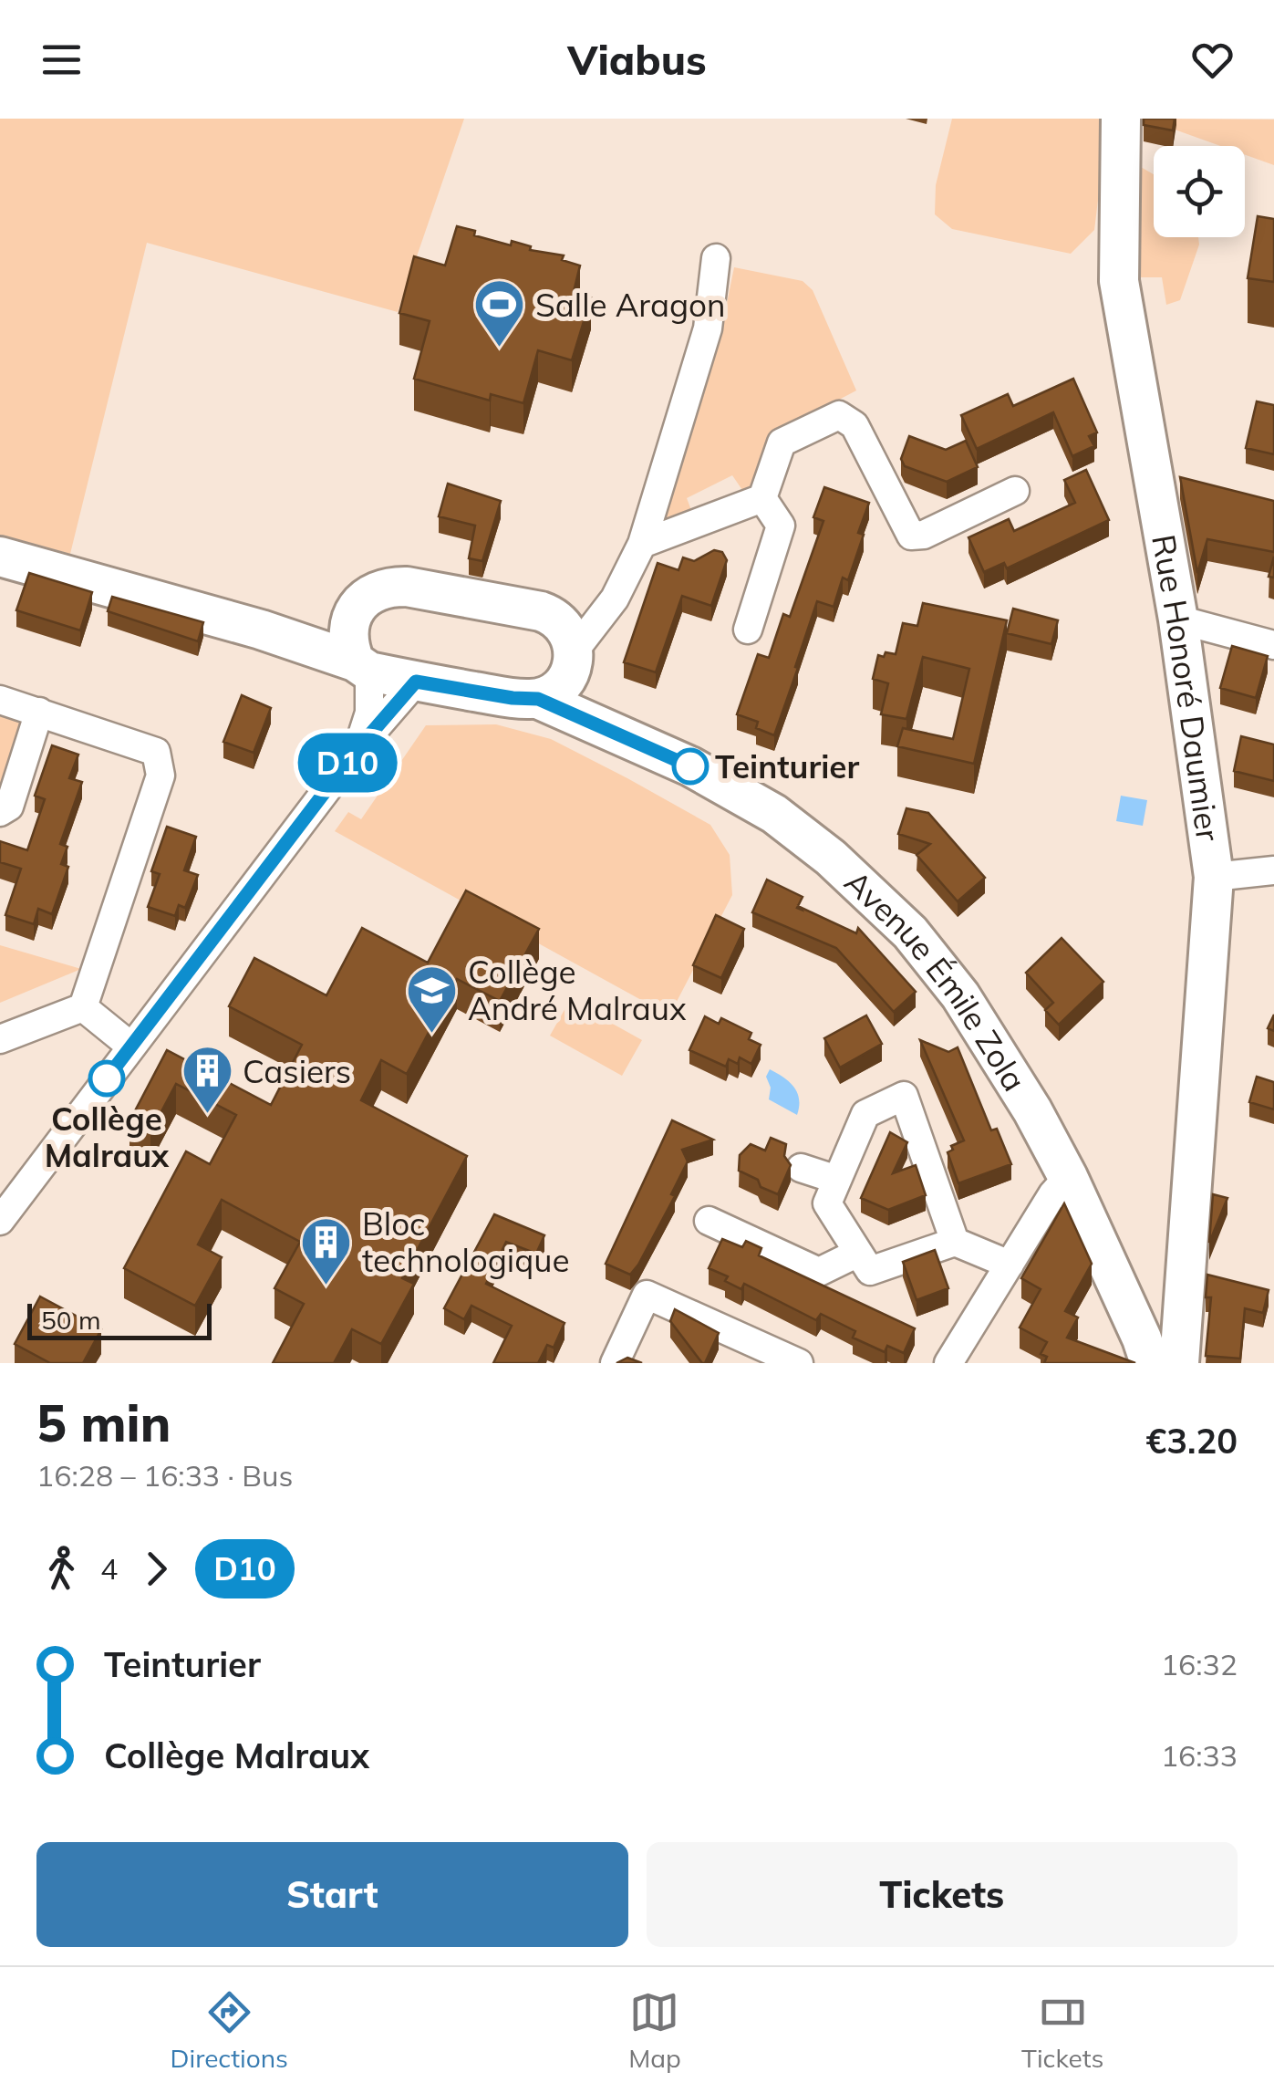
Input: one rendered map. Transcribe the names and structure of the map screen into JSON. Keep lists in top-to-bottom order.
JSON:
{
  "streets": {
    "main road": ["Rue Honoré Daumier", "Avenue Émile Zola"]
  },
  "crossings": [
    ["Rue Honoré Daumier", "Avenue Émile Zola"]
  ],
  "places": {
    "sports": ["Salle Aragon"],
    "other": ["Teinturier", "Collège Malraux"],
    "school or university": ["Collège André Malraux"],
    "building": ["Casiers", "Bloc technologique"]
  },
  "lines": ["bus line D10"],
  "scale_bar": "50 m",
  "page": {
    "header": "Viabus",
    "on_map": "D10",
    "scale": "50 m",
    "heading": ["5 min", "16:28 – 16:33 · Bus", "€3.20"],
    "legs": ["4", "D10"],
    "list": [
      {
        "name": "Teinturier",
        "value": "16:32"
      },
      {
        "name": "Collège Malraux",
        "value": "16:33"
      }
    ],
    "buttons": ["Start", "Tickets"],
    "tabs": ["Directions", "Map", "Tickets"]
  }
}
